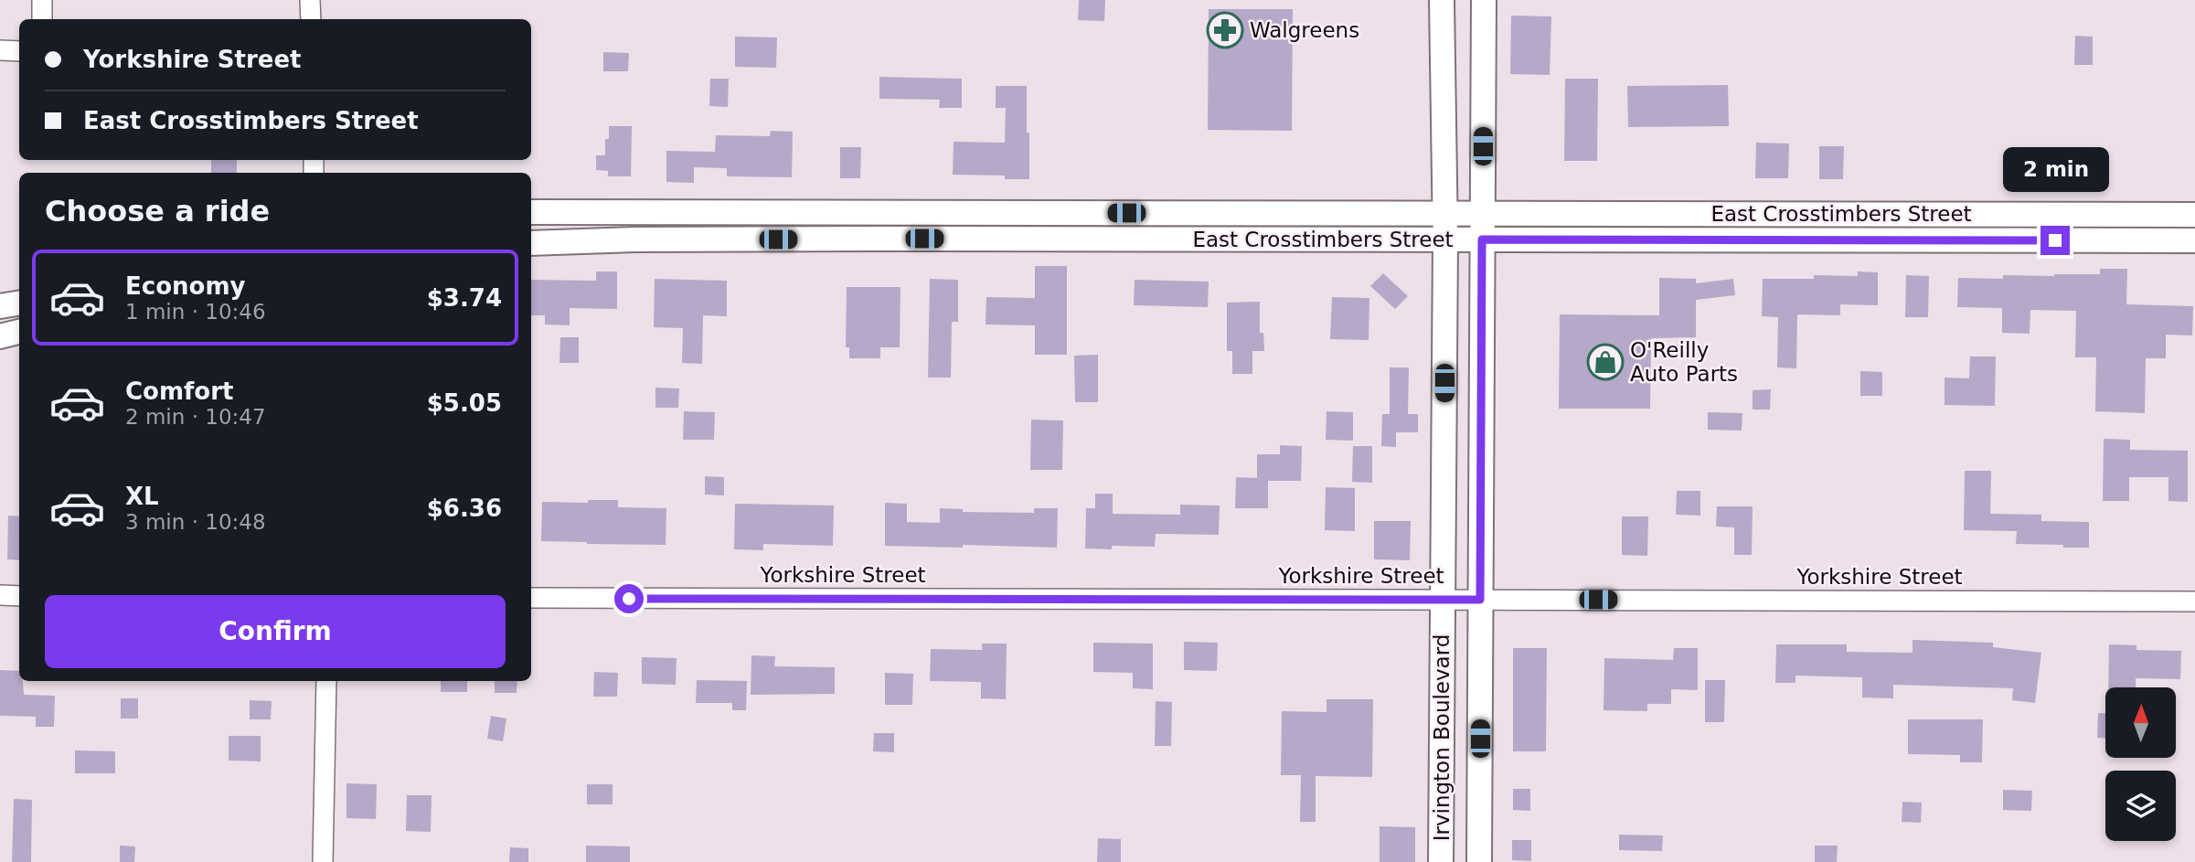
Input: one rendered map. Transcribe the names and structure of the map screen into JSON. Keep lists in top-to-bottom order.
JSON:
{
  "streets": {
    "main road": ["East Crosstimbers Street", "Irvington Boulevard"],
    "street": ["Yorkshire Street"]
  },
  "crossings": [
    ["East Crosstimbers Street", "Irvington Boulevard"],
    ["Yorkshire Street", "Irvington Boulevard"]
  ],
  "places": {
    "pharmacy": ["Walgreens"],
    "shop": ["O'Reilly Auto Parts"]
  },
  "north": "top",
  "page": {
    "banner": ["Yorkshire Street", "East Crosstimbers Street"],
    "bubble": "2 min",
    "heading": "Choose a ride",
    "list": [
      {
        "name": "Economy",
        "note": "1 min · 10:46",
        "value": "$3.74"
      },
      {
        "name": "Comfort",
        "note": "2 min · 10:47",
        "value": "$5.05"
      },
      {
        "name": "XL",
        "note": "3 min · 10:48",
        "value": "$6.36"
      }
    ],
    "buttons": "Confirm"
  }
}
